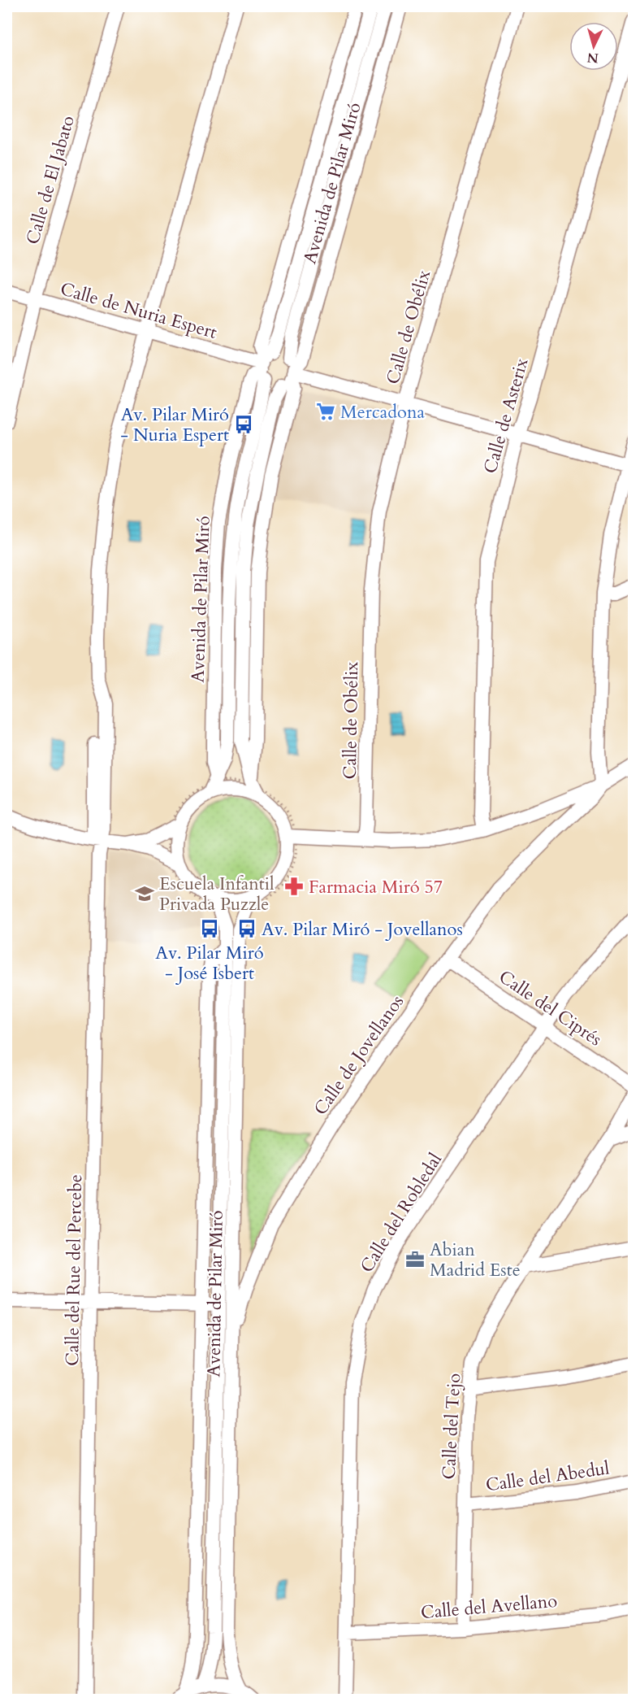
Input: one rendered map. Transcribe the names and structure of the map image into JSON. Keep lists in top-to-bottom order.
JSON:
{
  "streets": {
    "street": [
      "Calle de El Jabato",
      "Avenida de Pilar Miró",
      "Calle de Nuria Espert",
      "Calle de Obélix",
      "Calle de Asterix",
      "Calle del Ciprés",
      "Calle de Jovellanos",
      "Calle del Robledal",
      "Calle del Rue del Percebe",
      "Calle del Tejo",
      "Calle del Abedul",
      "Calle del Avellano"
    ]
  },
  "crossings": [
    ["Calle de El Jabato", "Calle de Nuria Espert"],
    ["Avenida de Pilar Miró", "Calle de Nuria Espert"],
    ["Avenida de Pilar Miró", "Calle de Jovellanos"],
    ["Calle del Ciprés", "Calle de Jovellanos"],
    ["Calle del Ciprés", "Calle del Robledal"],
    ["Calle del Robledal", "Calle del Avellano"],
    ["Calle del Tejo", "Calle del Abedul"],
    ["Calle del Tejo", "Calle del Avellano"]
  ],
  "places": {
    "supermarket": ["Mercadona"],
    "bus stop": ["Av. Pilar Miró - Nuria Espert", "Av. Pilar Miró - José Isbert", "Av. Pilar Miró - Jovellanos"],
    "pharmacy": ["Farmacia Miró 57"],
    "school or university": ["Escuela Infantil Privada Puzzle"],
    "office": ["Abian Madrid Este"]
  },
  "north": "bottom"
}
